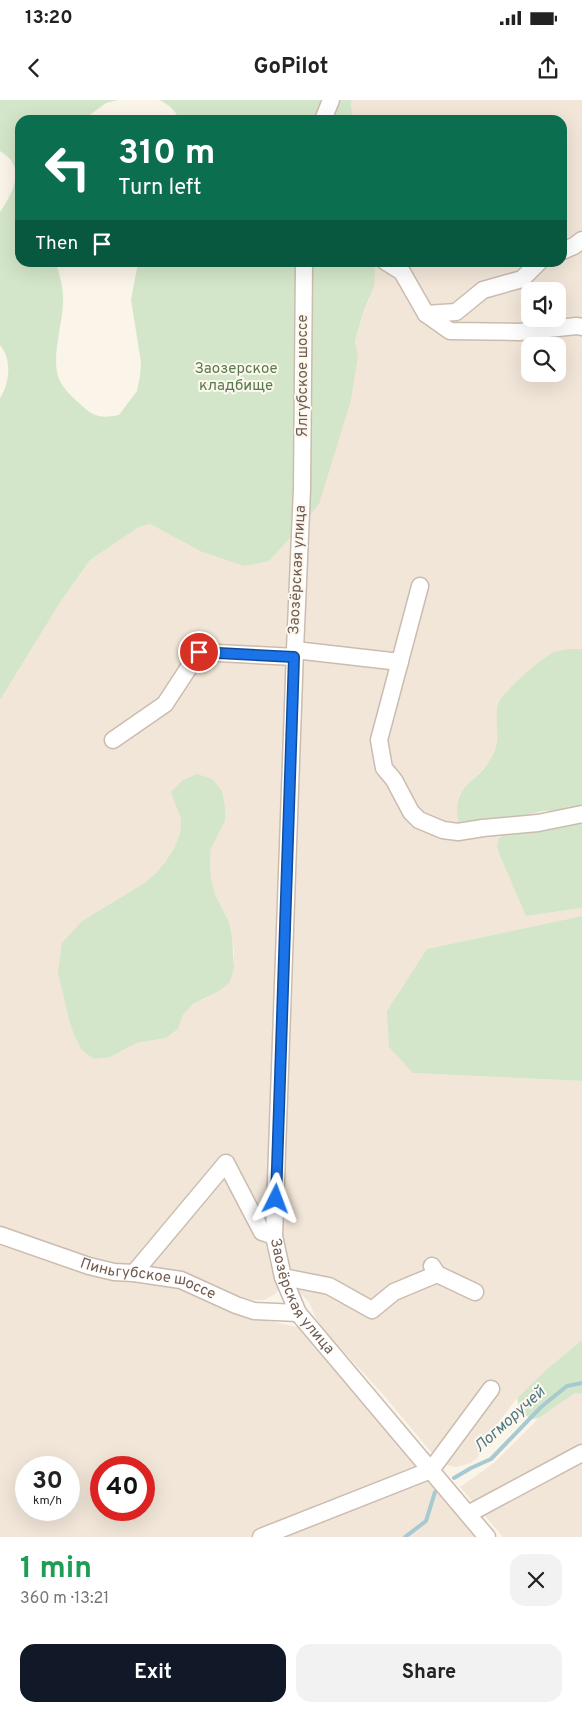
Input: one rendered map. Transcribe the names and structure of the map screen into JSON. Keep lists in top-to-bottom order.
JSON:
{
  "streets": {
    "street": ["Ялгубское шоссе", "Заозёрская улица", "Пиньгубское шоссе"]
  },
  "crossings": [
    ["Ялгубское шоссе", "Заозёрская улица"],
    ["Заозёрская улица", "Пиньгубское шоссе"]
  ],
  "water": ["Логморучей"],
  "parks": ["Заозерское кладбище"],
  "page": {
    "status": "13:20",
    "header": "GoPilot",
    "turn": ["310 m", "Turn left"],
    "then": "Then",
    "speed": "30 km/h",
    "limit": "40",
    "heading": ["1 min", "360 m · 13:21"],
    "buttons": ["Exit", "Share"]
  }
}
